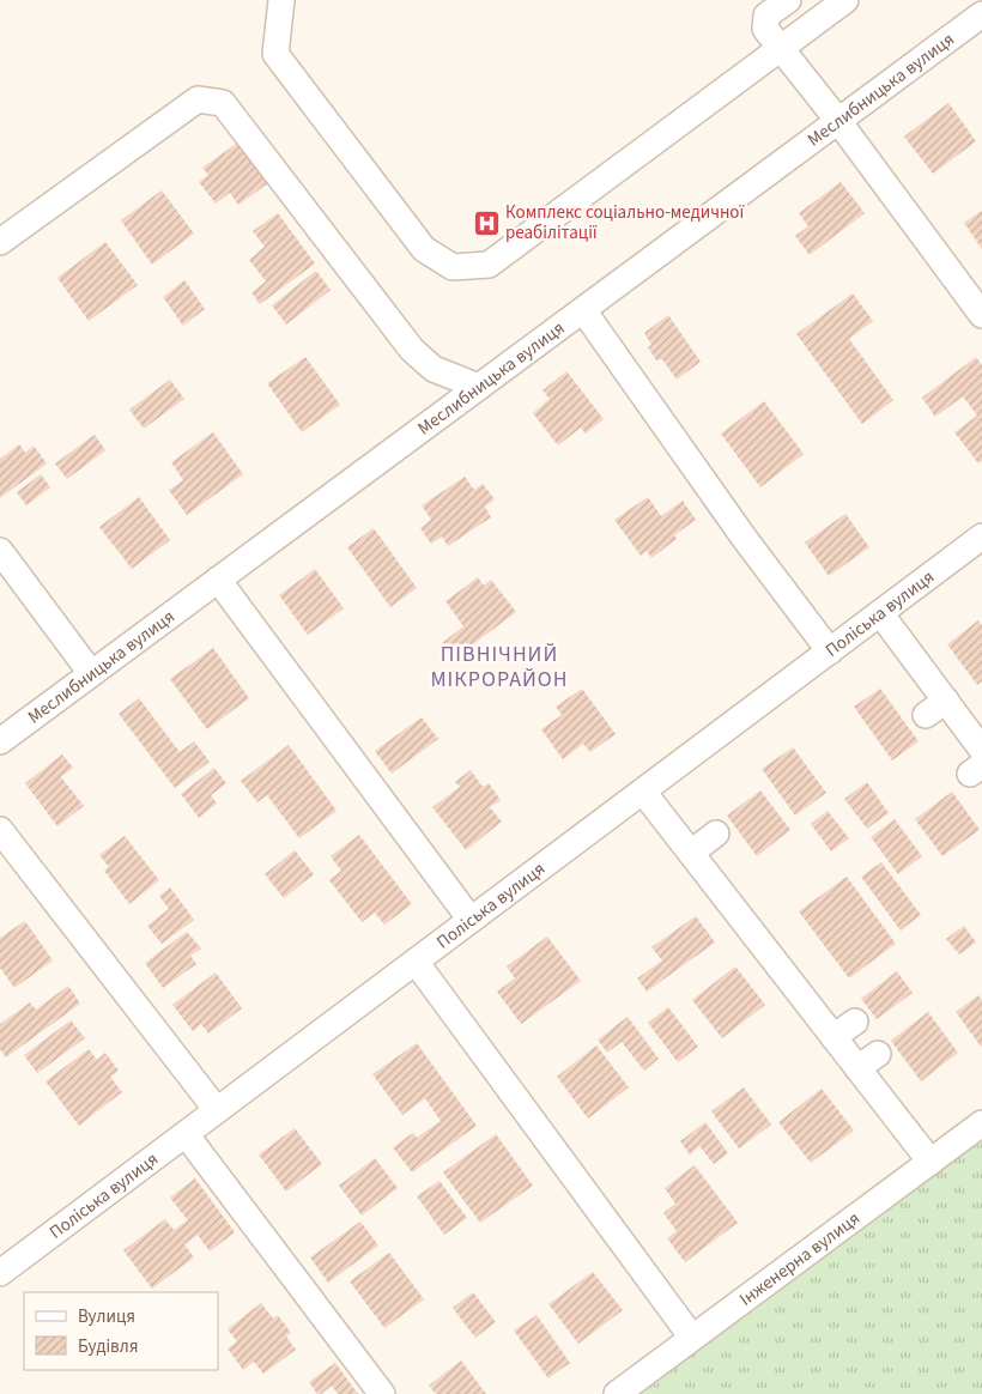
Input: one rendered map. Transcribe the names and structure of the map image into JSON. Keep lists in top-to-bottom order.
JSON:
{
  "streets": {
    "street": ["Меслибницька вулиця", "Поліська вулиця", "Інженерна вулиця"]
  },
  "districts": ["ПІВНІЧНИЙ МІКРОРАЙОН"],
  "places": {
    "hospital": ["Комплекс соціально-медичної реабілітації"]
  },
  "legend": ["Вулиця", "Будівля"]
}
